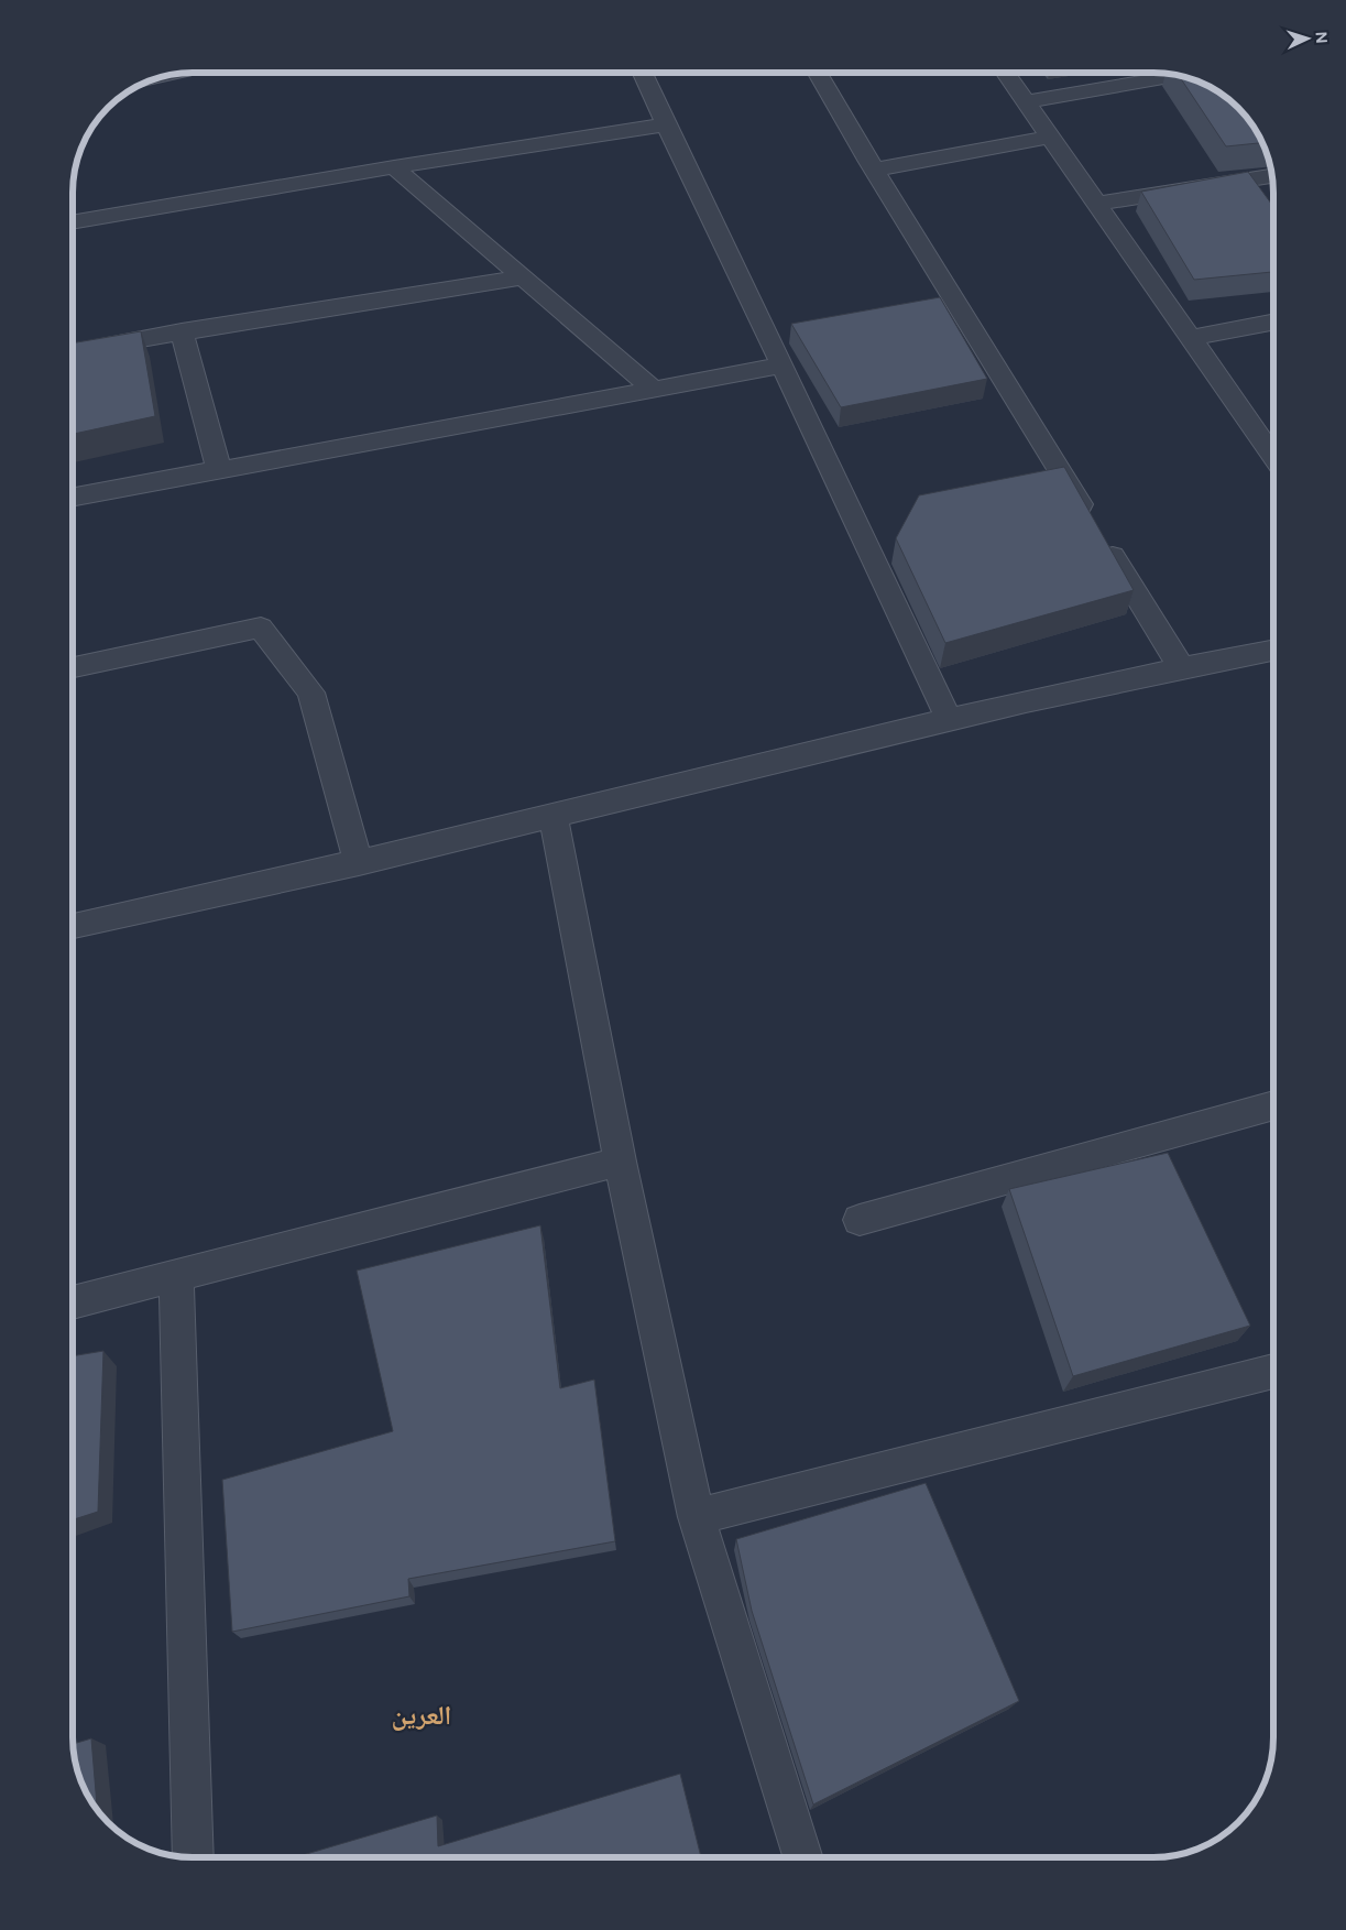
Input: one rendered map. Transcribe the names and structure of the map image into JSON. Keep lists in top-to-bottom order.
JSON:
{
  "districts": ["العرين"],
  "north": "right"
}
